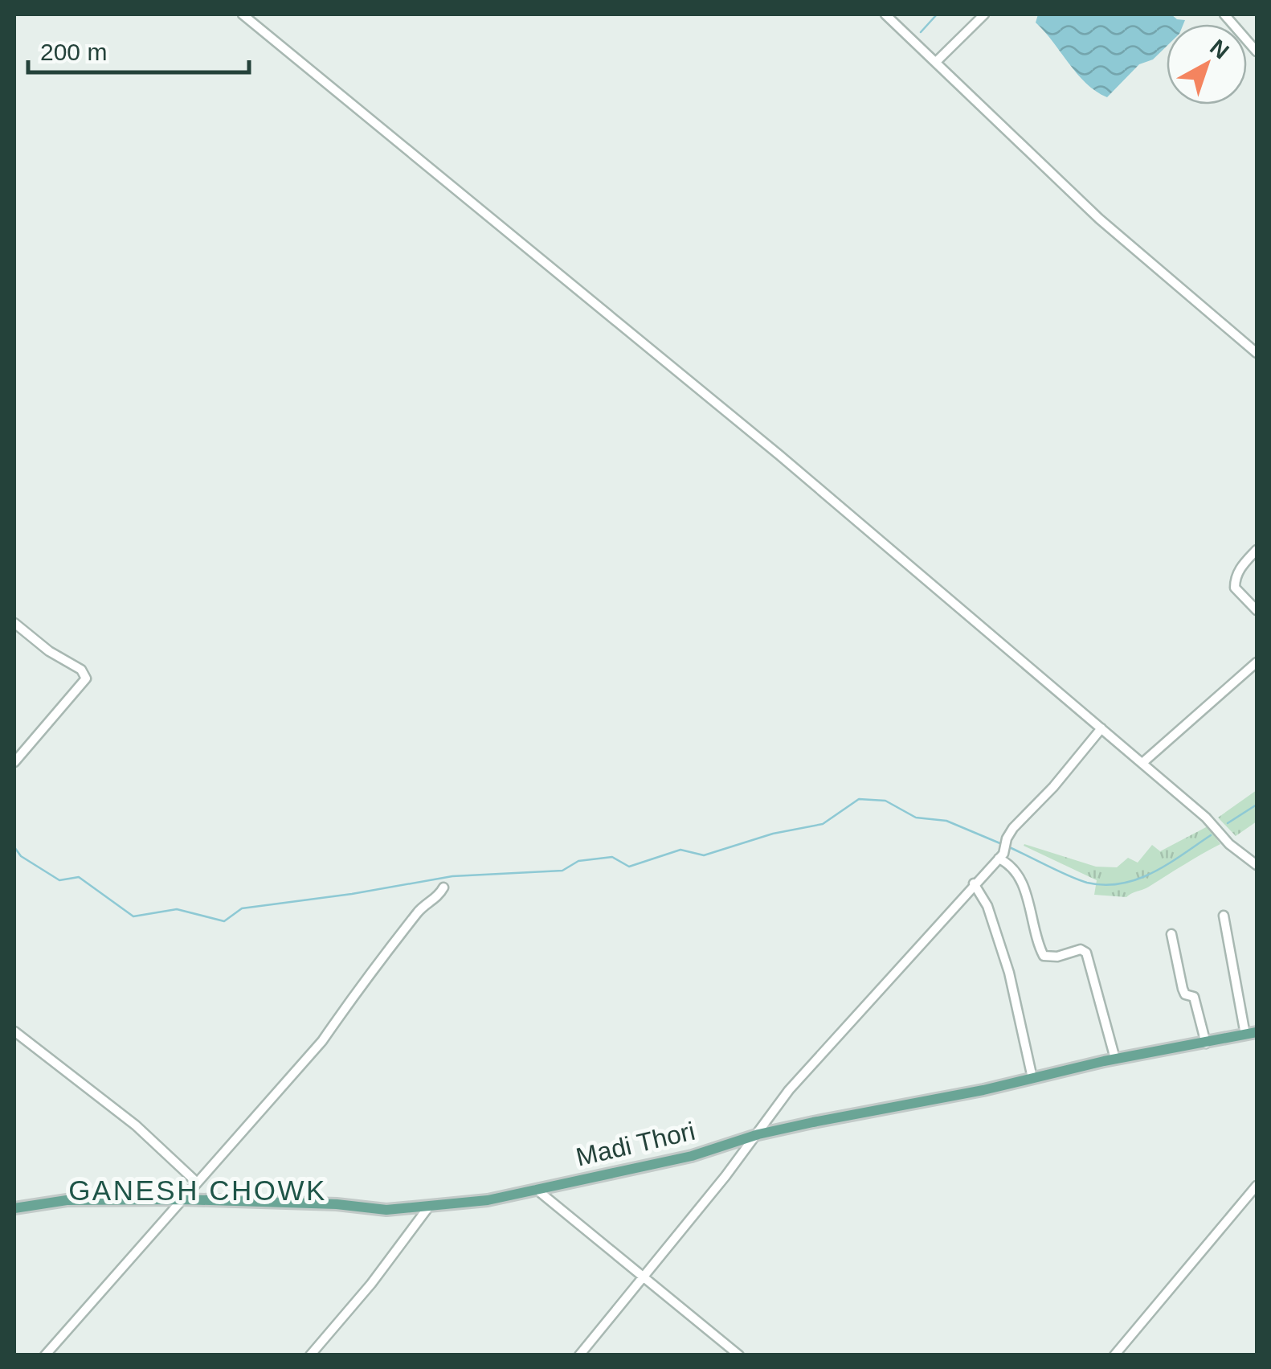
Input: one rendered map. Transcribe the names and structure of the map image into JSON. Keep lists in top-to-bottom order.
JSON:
{
  "streets": {
    "main road": ["Madi Thori"]
  },
  "districts": ["GANESH CHOWK"],
  "scale_bar": "200 m",
  "north": "top right"
}
